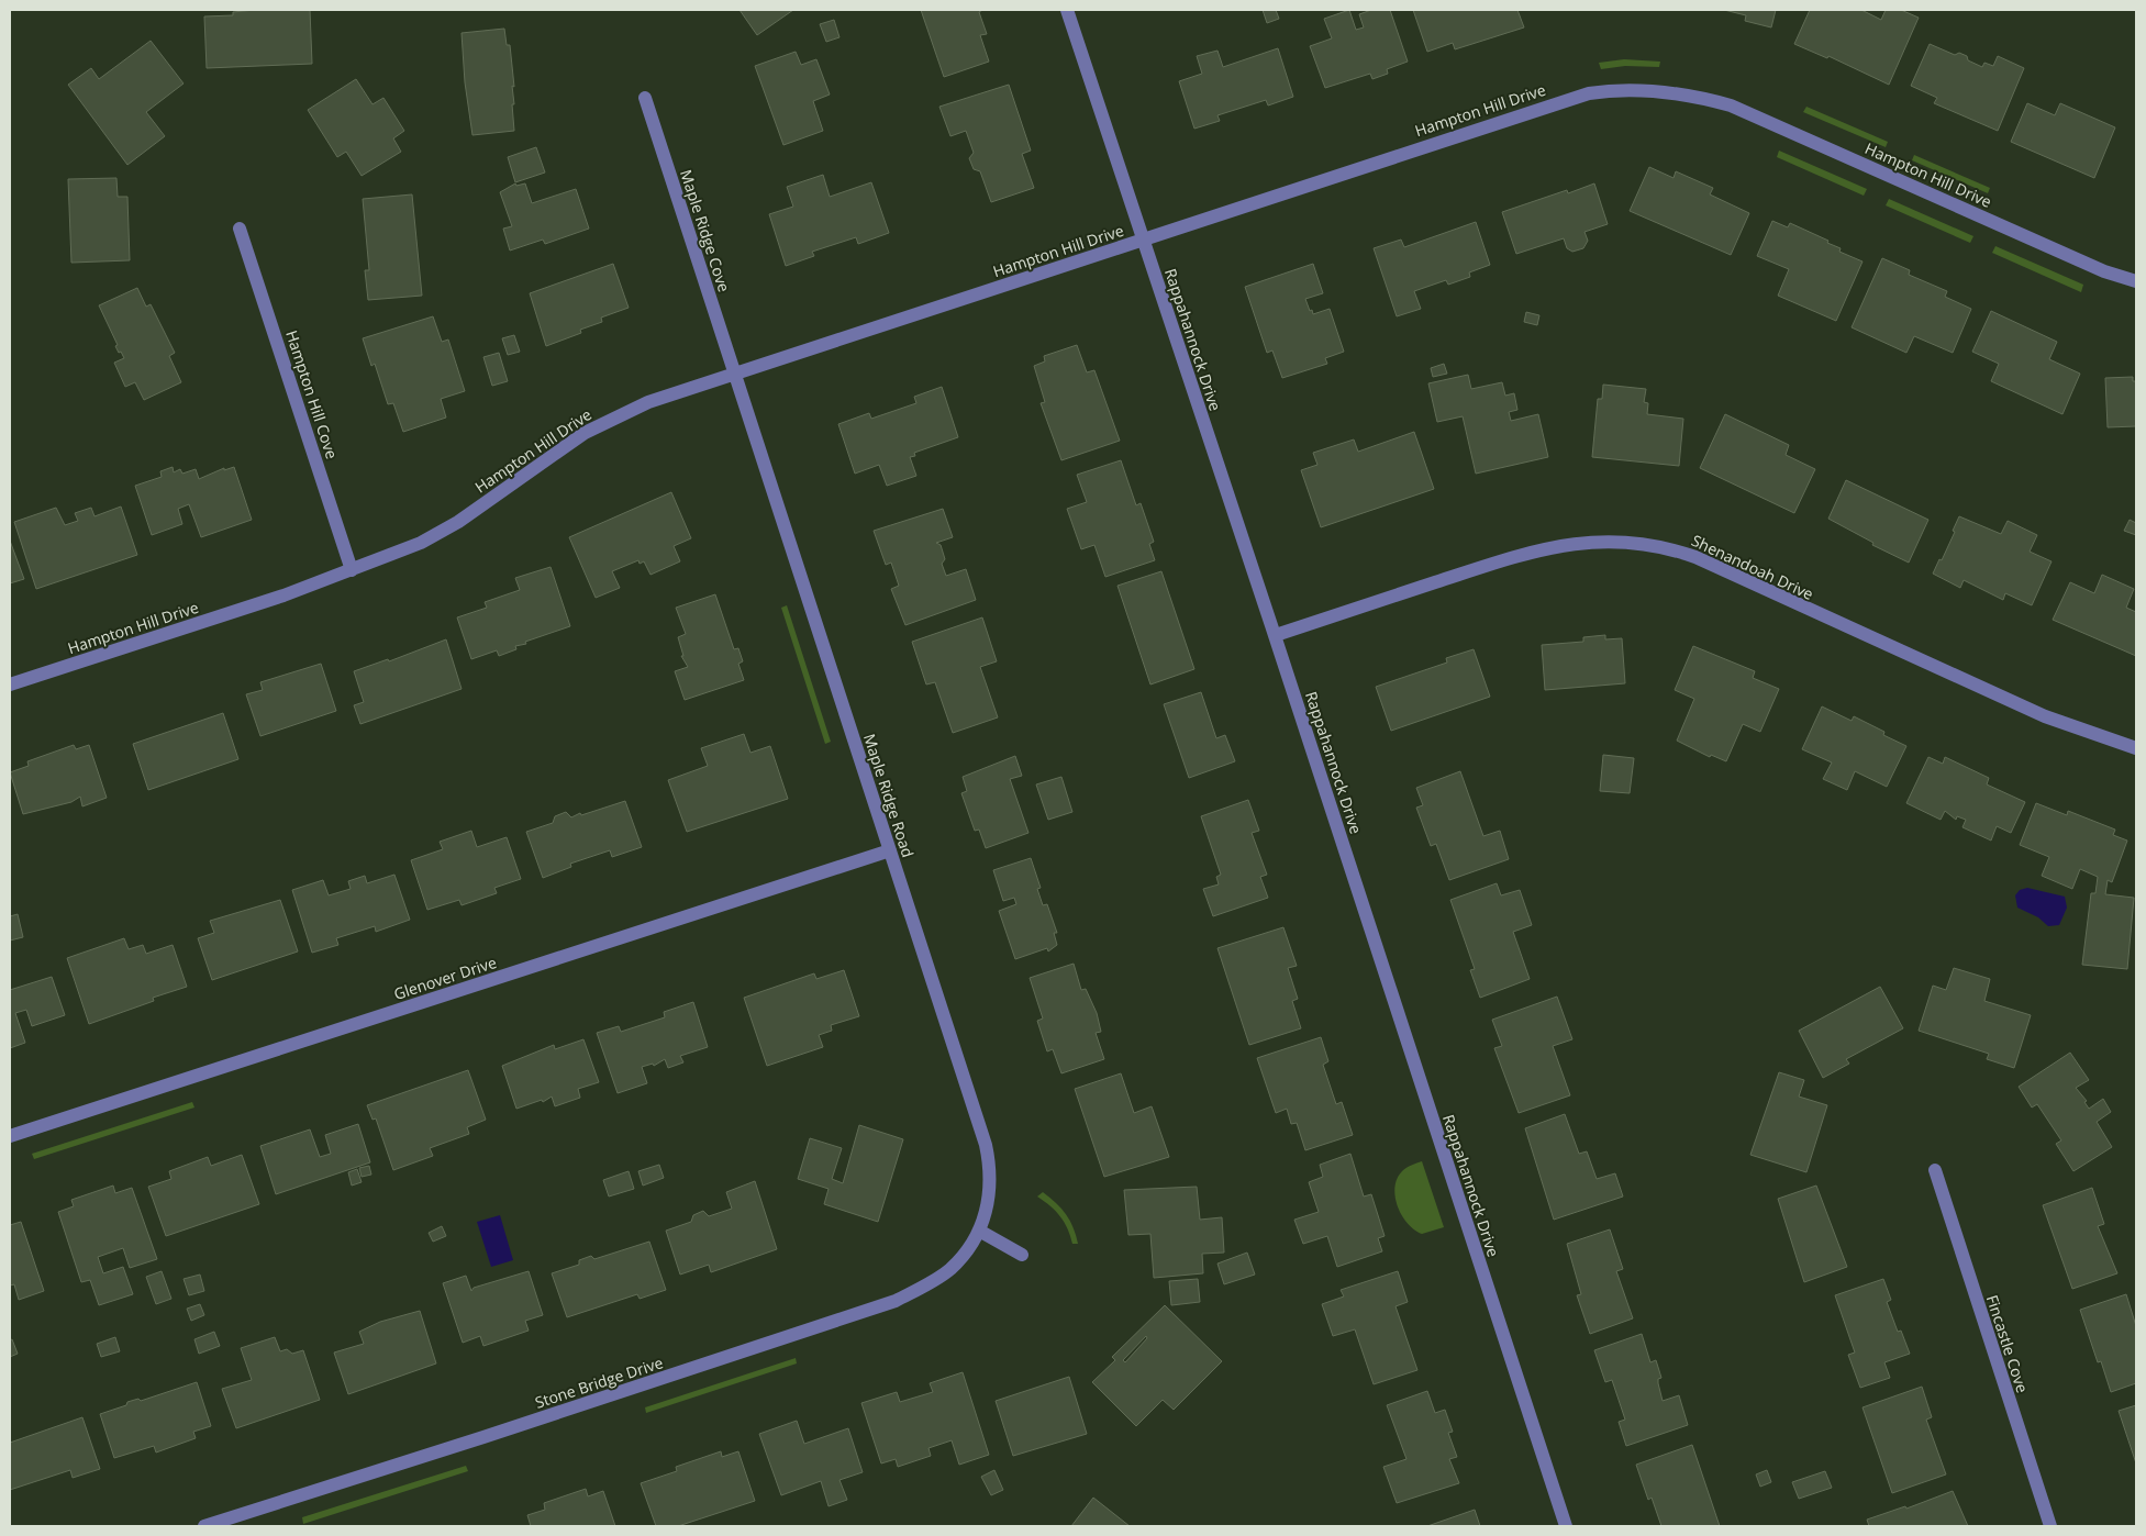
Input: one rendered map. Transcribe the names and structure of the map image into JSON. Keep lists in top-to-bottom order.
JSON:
{
  "streets": {
    "street": [
      "Hampton Hill Drive",
      "Maple Ridge Cove",
      "Rappahannock Drive",
      "Hampton Hill Cove",
      "Shenandoah Drive",
      "Maple Ridge Road",
      "Glenover Drive",
      "Fincastle Cove",
      "Stone Bridge Drive"
    ]
  },
  "crossings": [
    ["Hampton Hill Drive", "Maple Ridge Cove"],
    ["Hampton Hill Drive", "Rappahannock Drive"],
    ["Hampton Hill Drive", "Hampton Hill Cove"],
    ["Hampton Hill Drive", "Maple Ridge Road"],
    ["Maple Ridge Cove", "Maple Ridge Road"],
    ["Rappahannock Drive", "Shenandoah Drive"],
    ["Maple Ridge Road", "Glenover Drive"],
    ["Maple Ridge Road", "Stone Bridge Drive"]
  ]
}
